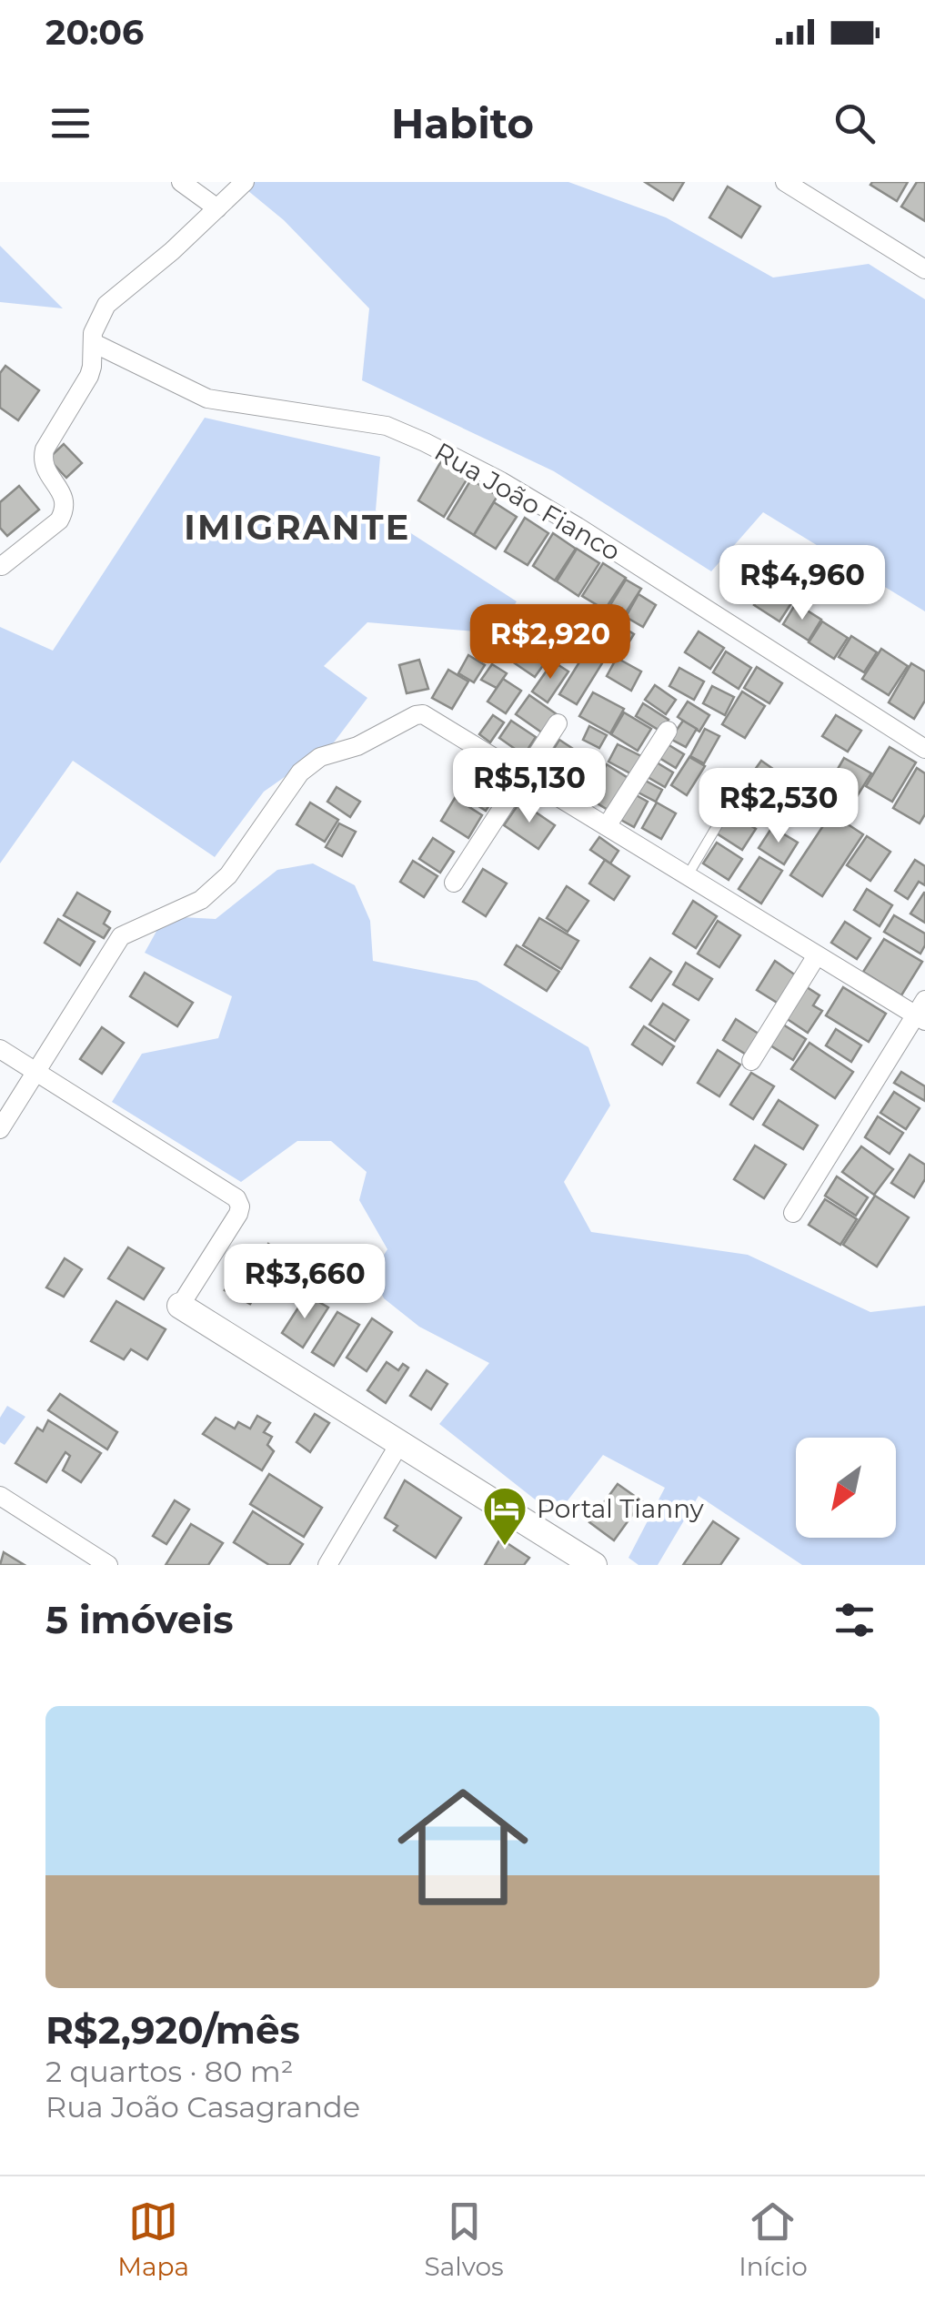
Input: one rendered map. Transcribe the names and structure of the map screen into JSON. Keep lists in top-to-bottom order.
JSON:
{
  "streets": {
    "street": ["Rua João Fianco"]
  },
  "districts": ["IMIGRANTE"],
  "places": {
    "hotel": ["Portal Tianny"]
  },
  "north": "bottom left",
  "page": {
    "status": "20:06",
    "header": "Habito",
    "price": [
      "R$4,960",
      "R$2,920",
      "R$5,130",
      "R$2,530",
      "R$3,660"
    ],
    "heading": "5 imóveis",
    "list": [
      {
        "name": "R$2,920/mês",
        "note": "2 quartos · 80 m² · Rua João Casagrande"
      }
    ],
    "tabs": ["Mapa", "Salvos", "Início"]
  }
}
